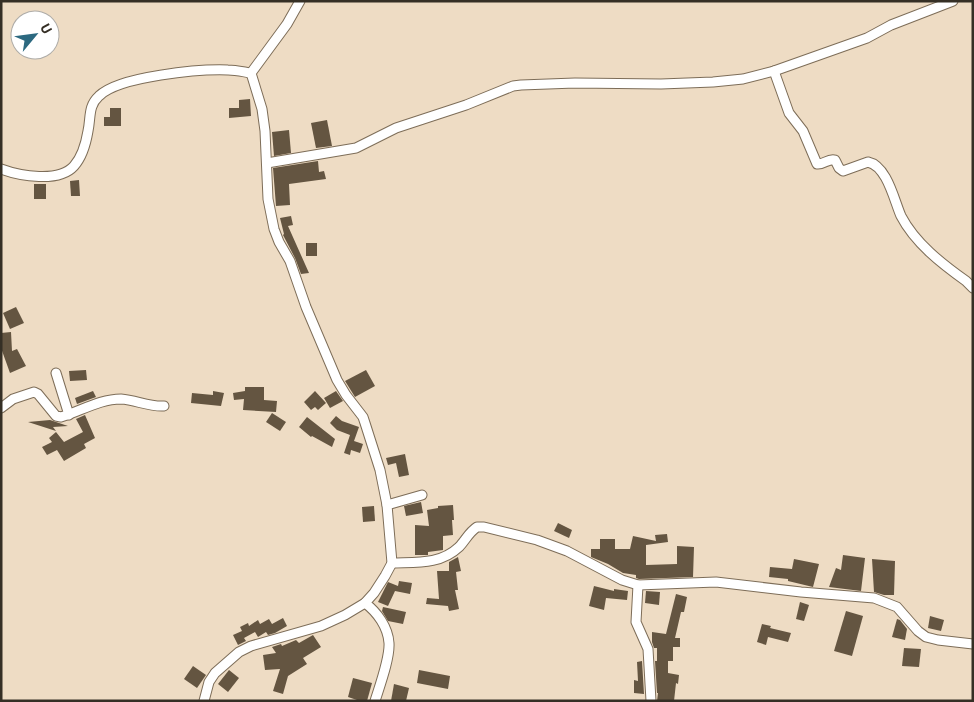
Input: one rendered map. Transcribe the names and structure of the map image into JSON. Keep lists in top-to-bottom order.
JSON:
{
  "north": "top right"
}
